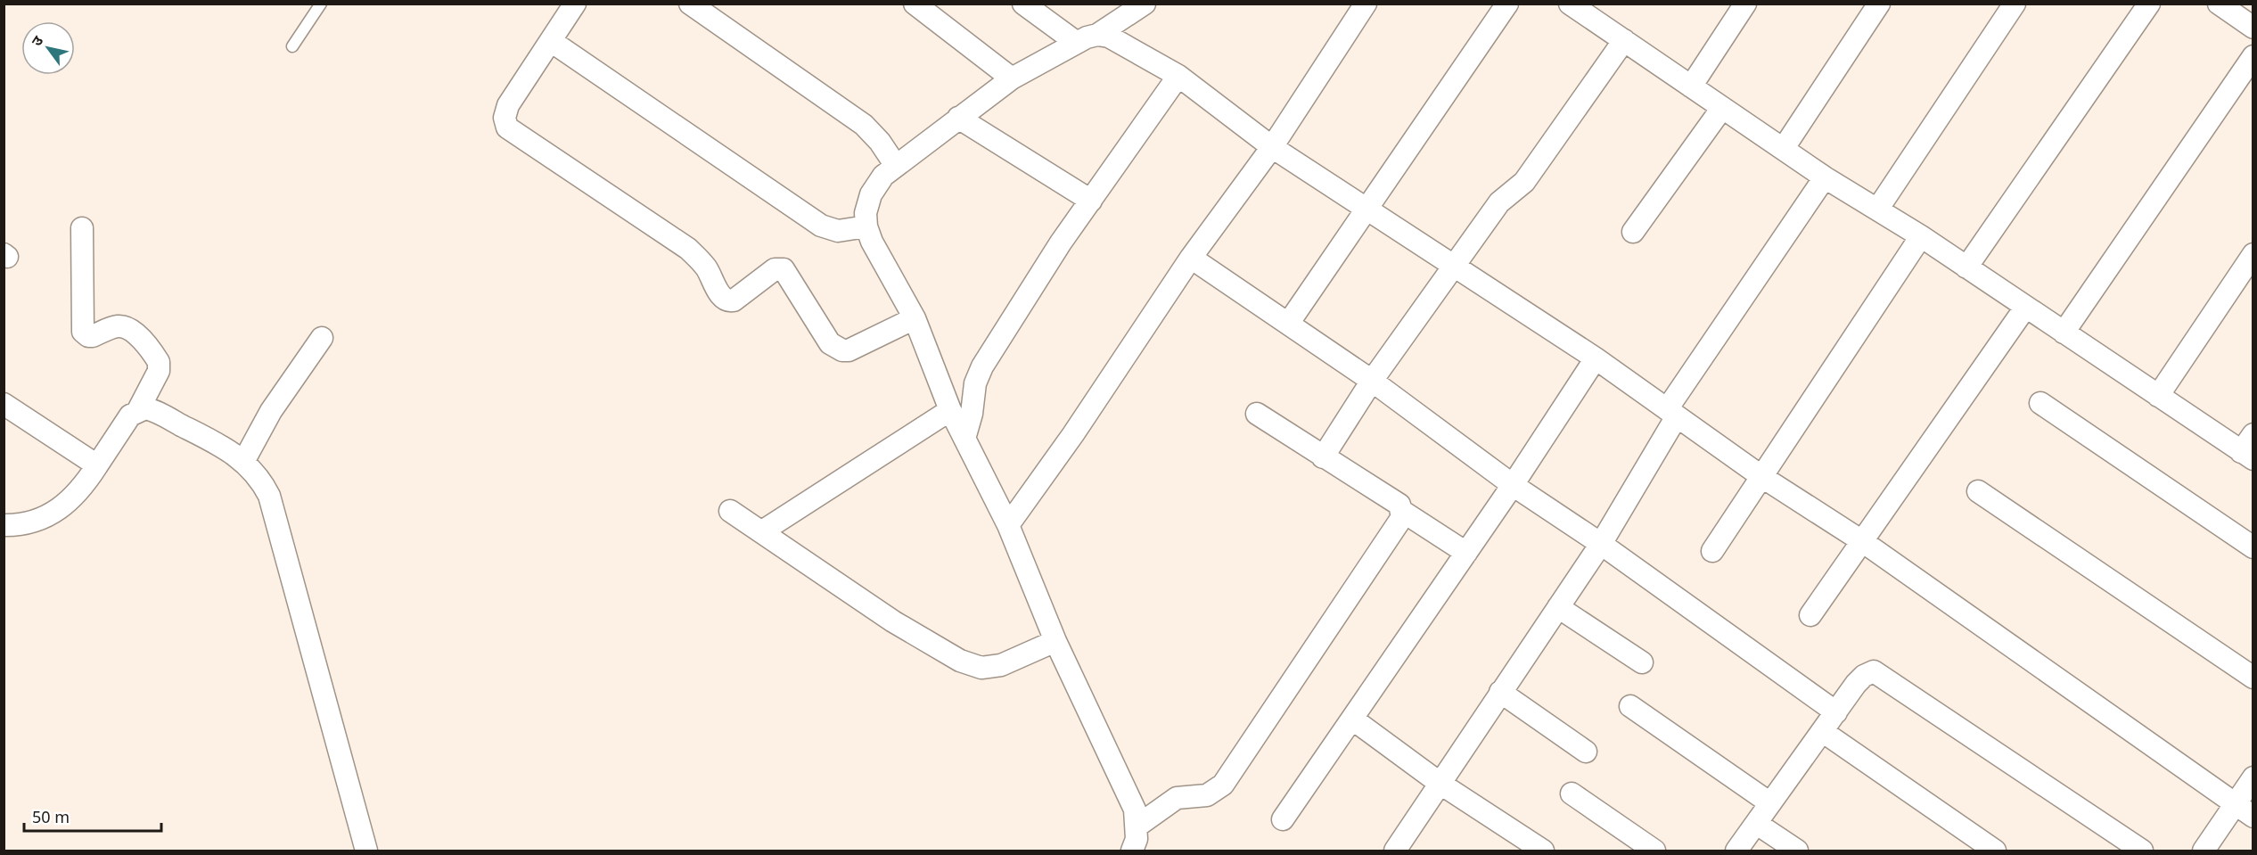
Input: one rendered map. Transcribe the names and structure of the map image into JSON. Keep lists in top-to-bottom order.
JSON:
{
  "scale_bar": "50 m",
  "north": "top left"
}
